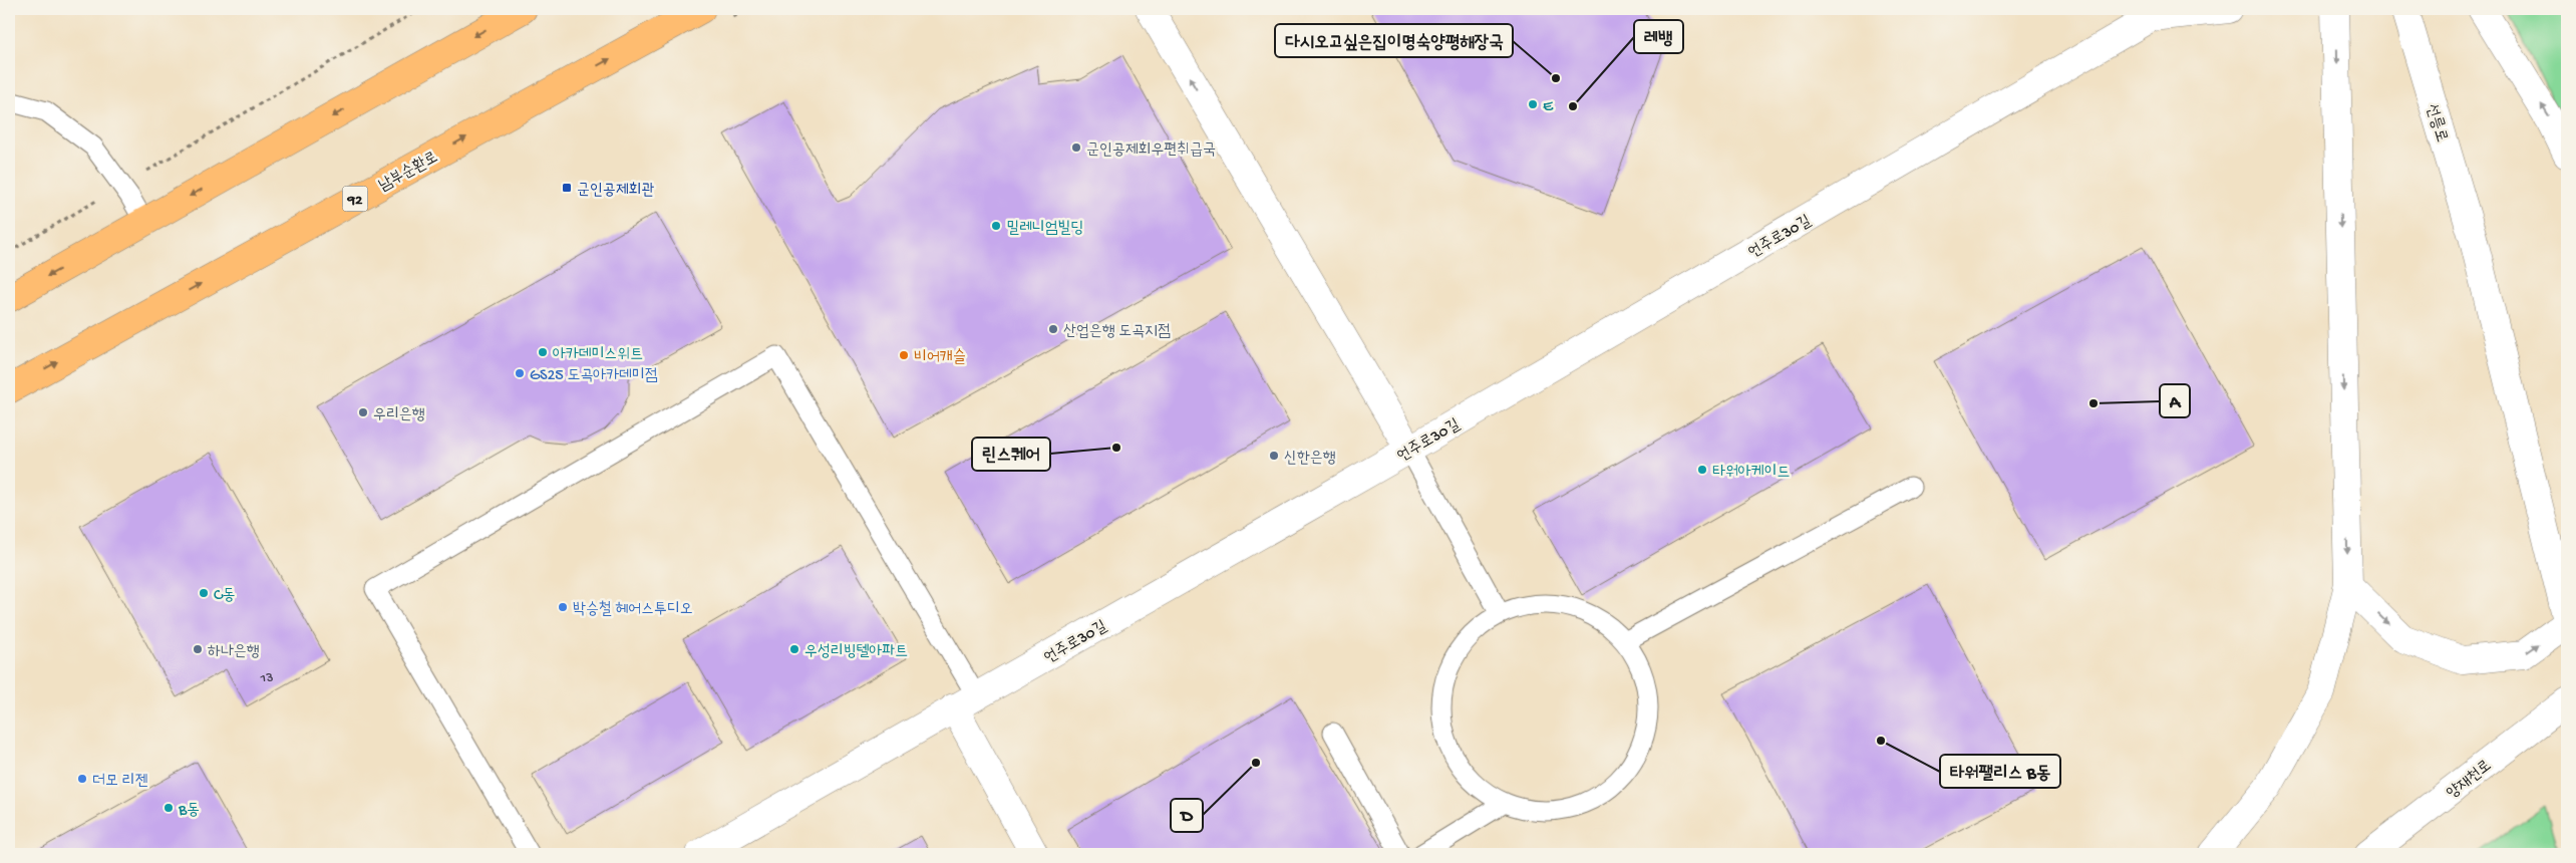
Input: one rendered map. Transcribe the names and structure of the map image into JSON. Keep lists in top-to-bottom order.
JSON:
{
  "streets": {
    "main road": ["남부순환로", "92"],
    "street": ["선릉로", "언주로30길", "양재천로"]
  },
  "places": {
    "other": [
      "다시오고싶은집이명숙양평해장국",
      "E",
      "레뱅",
      "군인공제회우편취급국",
      "밀레니엄빌딩",
      "산업은행 도곡지점",
      "아카데미스위트",
      "비어캐슬",
      "GS25 도곡아카데미점",
      "A",
      "우리은행",
      "린스퀘어",
      "신한은행",
      "타워아케이드",
      "C동",
      "박승철 헤어스투디오",
      "하나은행",
      "우성리빙텔아파트",
      "타워팰리스 B동",
      "D",
      "더모 리젠",
      "B동"
    ],
    "transit": ["군인공제회관"]
  },
  "house_numbers": ["13"]
}
